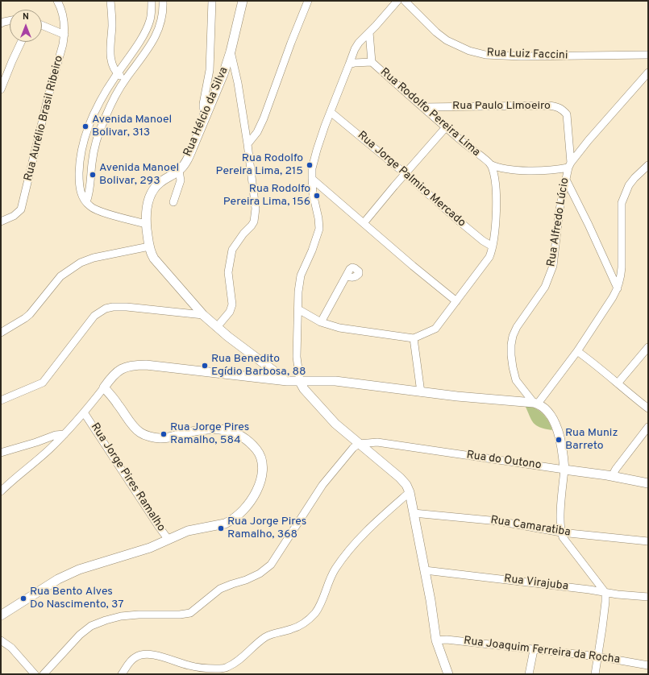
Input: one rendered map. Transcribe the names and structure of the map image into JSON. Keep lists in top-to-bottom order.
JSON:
{
  "streets": {
    "street": [
      "Rua Luiz Faccini",
      "Rua Paulo Limoeiro",
      "Rua Hélcio da Silva",
      "Rua Rodolfo Pereira Lima",
      "Rua Aurélio Brasil Ribeiro",
      "Rua Jorge Palmiro Mercado",
      "Rua Alfredo Lúcio",
      "Rua do Outono",
      "Rua Jorge Pires Ramalho",
      "Rua Camaratiba",
      "Rua Virajuba",
      "Rua Joaquim Ferreira da Rocha"
    ]
  },
  "crossings": [
    ["Rua Paulo Limoeiro", "Rua Rodolfo Pereira Lima"],
    ["Rua Paulo Limoeiro", "Rua Alfredo Lúcio"],
    ["Rua Rodolfo Pereira Lima", "Rua Jorge Palmiro Mercado"]
  ],
  "places": [
    "Avenida Manoel Bolivar, 313",
    "Rua Rodolfo Pereira Lima, 215",
    "Avenida Manoel Bolivar, 293",
    "Rua Rodolfo Pereira Lima, 156",
    "Rua Benedito Egídio Barbosa, 88",
    "Rua Jorge Pires Ramalho, 584",
    "Rua Muniz Barreto",
    "Rua Jorge Pires Ramalho, 368",
    "Rua Bento Alves Do Nascimento, 37"
  ],
  "north": "top"
}
